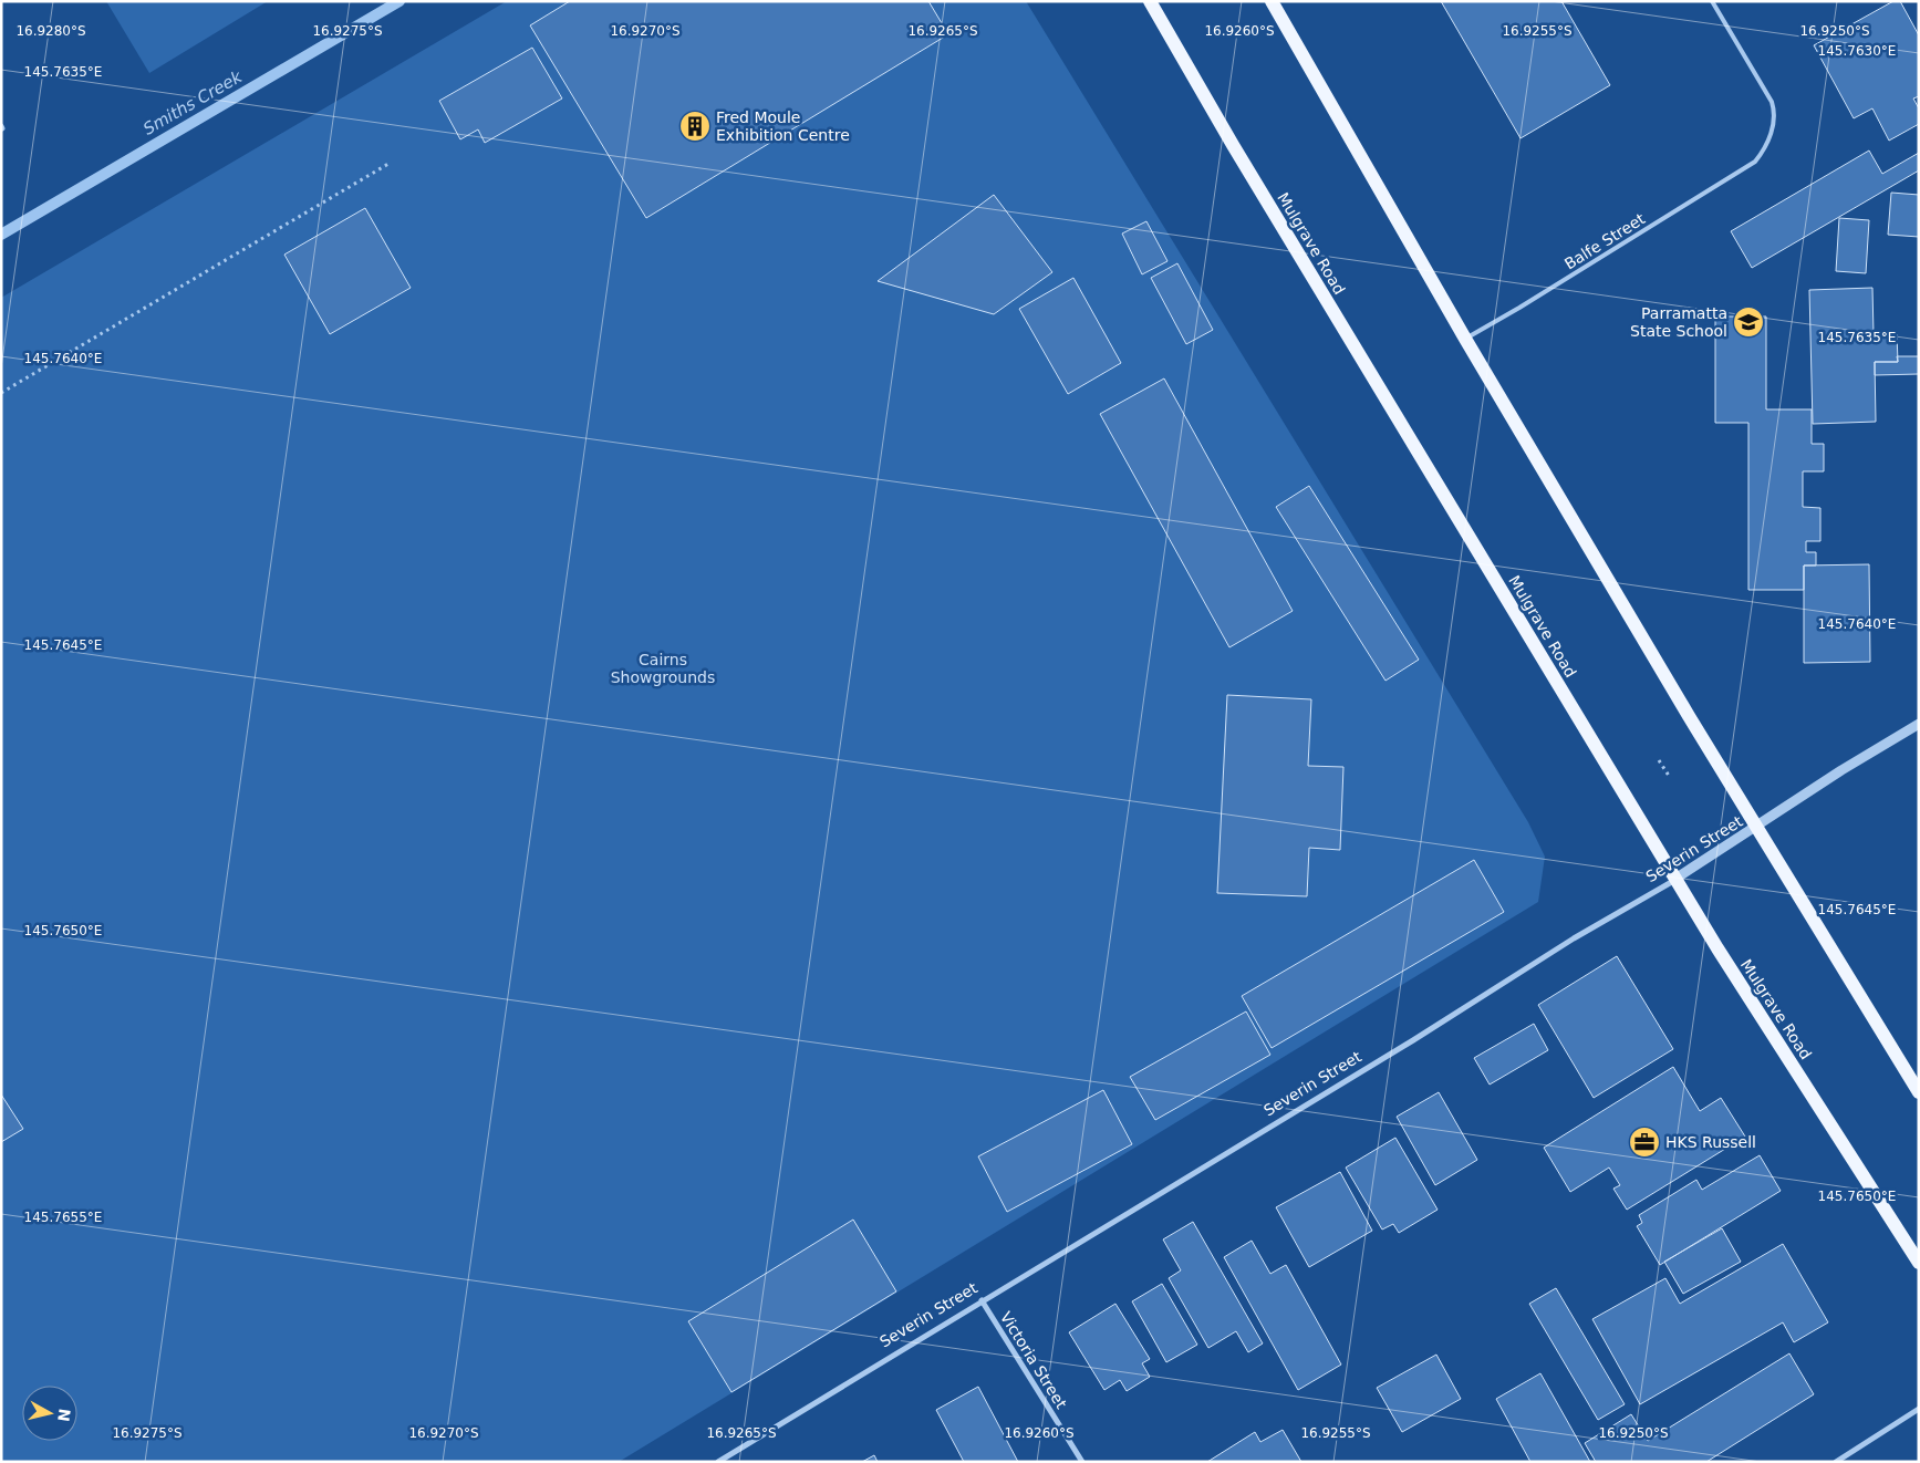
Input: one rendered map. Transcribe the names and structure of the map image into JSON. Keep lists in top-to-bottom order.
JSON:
{
  "streets": {
    "main road": ["Mulgrave Road"],
    "street": ["Severin Street", "Victoria Street"],
    "lane": ["Balfe Street"]
  },
  "crossings": [
    ["Mulgrave Road", "Severin Street"],
    ["Severin Street", "Victoria Street"]
  ],
  "water": ["Smiths Creek"],
  "parks": ["Cairns Showgrounds"],
  "places": {
    "building": ["Fred Moule Exhibition Centre"],
    "school or university": ["Parramatta State School"],
    "office": ["HKS Russell"]
  },
  "north": "right",
  "coordinates": [
    "16.9280°S",
    "16.9275°S",
    "16.9270°S",
    "16.9265°S",
    "16.9260°S",
    "16.9255°S",
    "16.9250°S",
    "145.7630°E",
    "145.7635°E",
    "145.7640°E",
    "145.7645°E",
    "145.7650°E",
    "145.7655°E"
  ]
}
